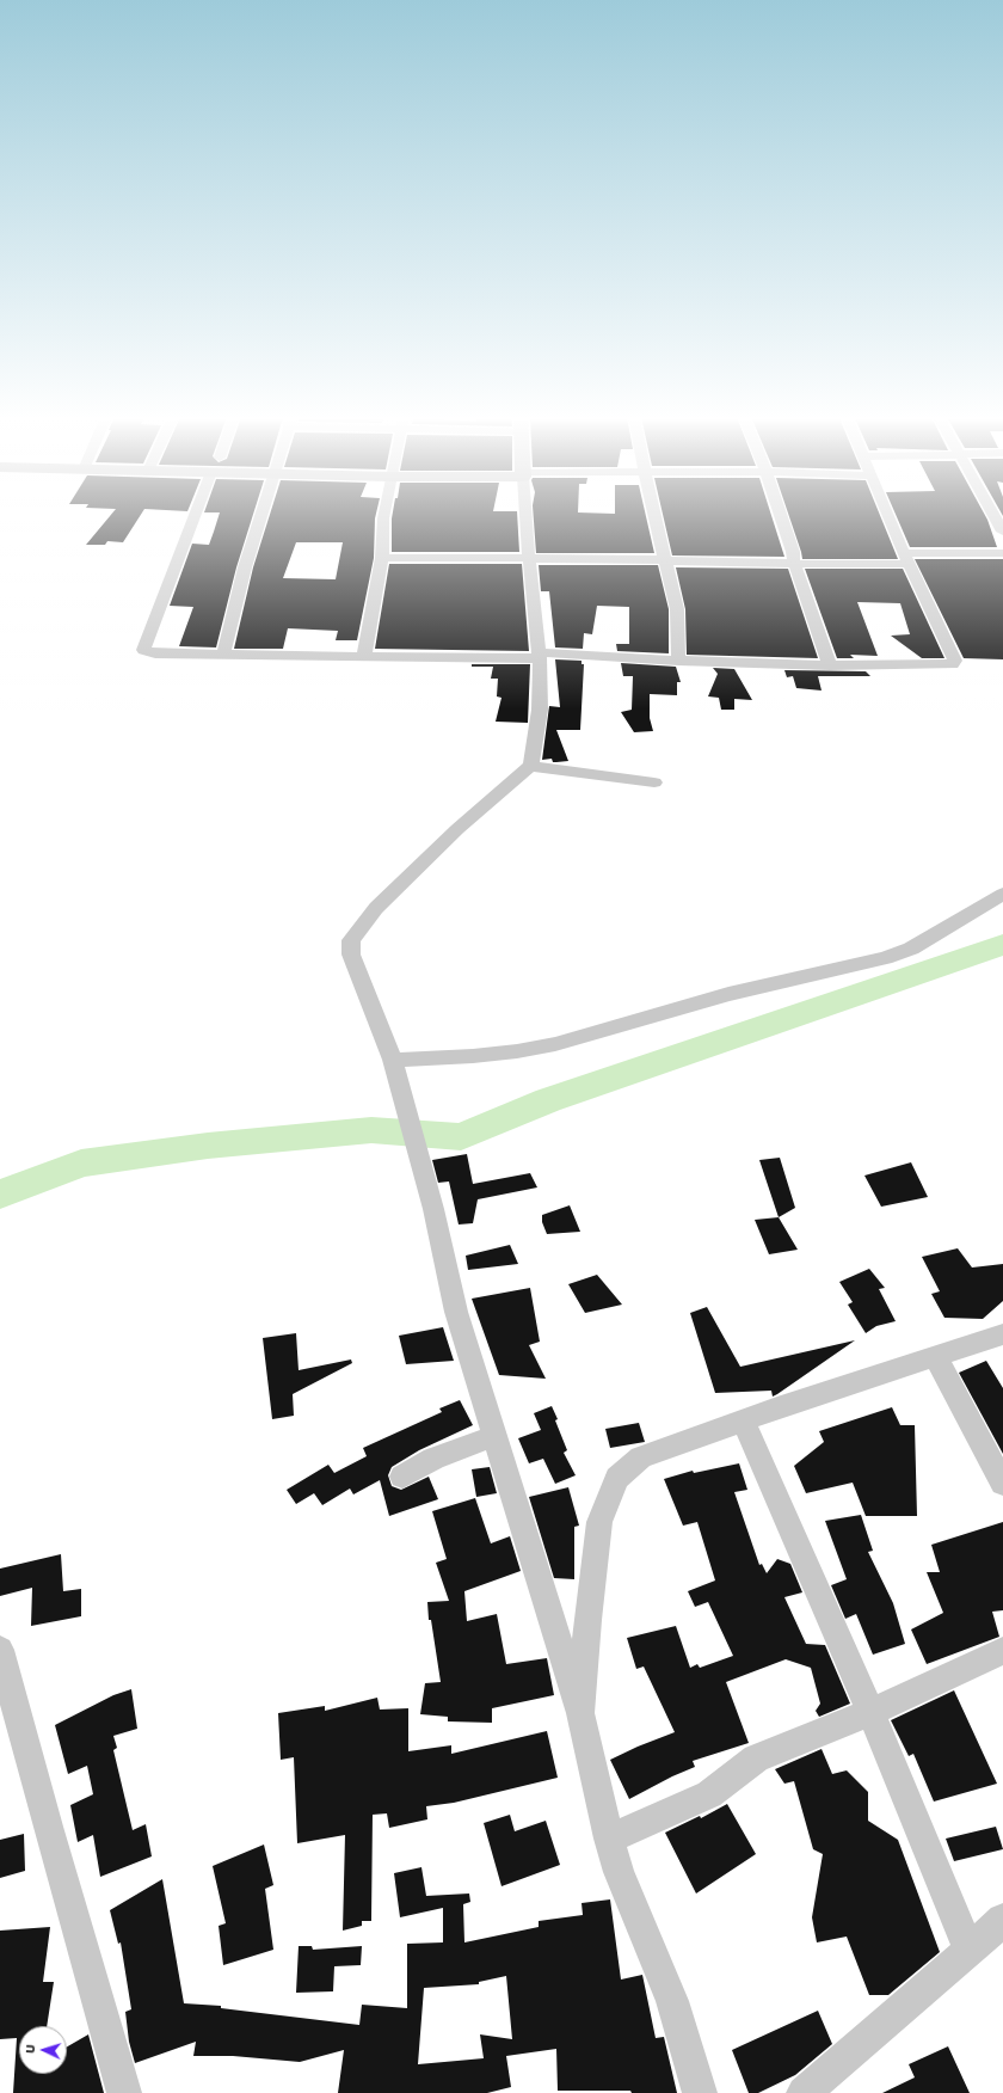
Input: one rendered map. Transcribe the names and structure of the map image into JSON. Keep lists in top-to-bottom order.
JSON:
{
  "north": "left"
}
